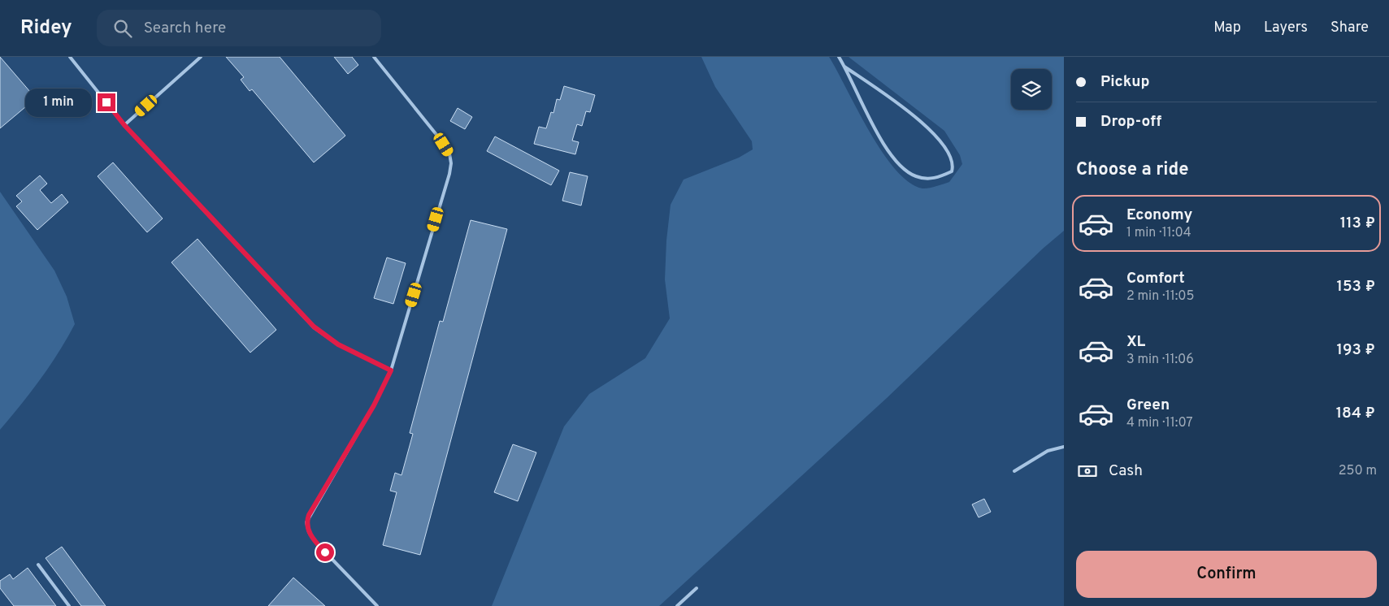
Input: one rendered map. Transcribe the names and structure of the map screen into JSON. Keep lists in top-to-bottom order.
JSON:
{
  "page": {
    "header": "Ridey",
    "search": "Search here",
    "nav": ["Map", "Layers", "Share"],
    "banner": ["Pickup", "Drop-off"],
    "bubble": "1 min",
    "heading": "Choose a ride",
    "list": [
      {
        "name": "Economy",
        "note": "1 min · 11:04",
        "value": "113 ₽"
      },
      {
        "name": "Comfort",
        "note": "2 min · 11:05",
        "value": "153 ₽"
      },
      {
        "name": "XL",
        "note": "3 min · 11:06",
        "value": "193 ₽"
      },
      {
        "name": "Green",
        "note": "4 min · 11:07",
        "value": "184 ₽"
      }
    ],
    "pay": ["Cash", "250 m"],
    "buttons": "Confirm"
  }
}
